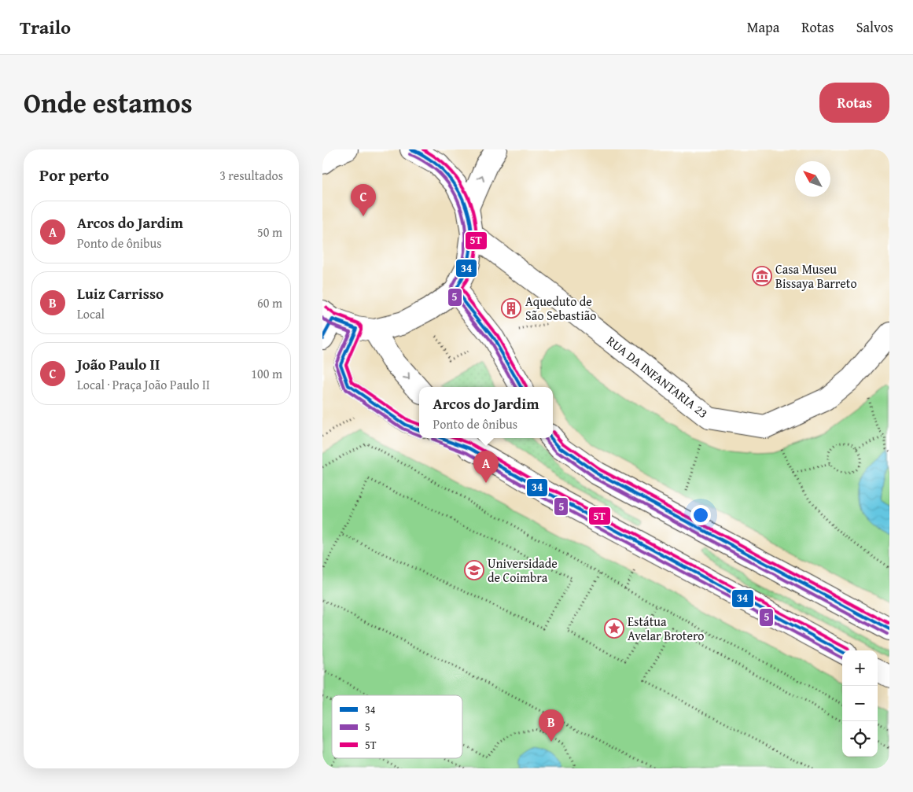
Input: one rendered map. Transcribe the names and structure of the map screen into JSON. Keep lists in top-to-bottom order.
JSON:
{
  "streets": {
    "main road": ["RUA DA INFANTARIA 23"]
  },
  "places": {
    "museum": ["Casa Museu Bissaya Barreto"],
    "building": ["Aqueduto de São Sebastião"],
    "school or university": ["Universidade de Coimbra"],
    "place": ["Estátua Avelar Brotero"]
  },
  "lines": ["transit line 34", "transit line 5T", "transit line 5"],
  "legend": ["34", "5", "5T"],
  "north": "top left",
  "page": {
    "header": "Trailo",
    "nav": ["Mapa", "Rotas", "Salvos"],
    "title": "Onde estamos",
    "buttons": "Rotas",
    "heading": ["Por perto", "3 resultados"],
    "pins": ["C", "A", "B"],
    "list": [
      {
        "mark": "A",
        "name": "Arcos do Jardim",
        "note": "Ponto de ônibus",
        "value": "50 m"
      },
      {
        "mark": "B",
        "name": "Luiz Carrisso",
        "note": "Local",
        "value": "60 m"
      },
      {
        "mark": "C",
        "name": "João Paulo II",
        "note": "Local · Praça João Paulo II",
        "value": "100 m"
      }
    ],
    "popup": ["Arcos do Jardim", "Ponto de ônibus"],
    "map_buttons": ["+", "−"]
  }
}
